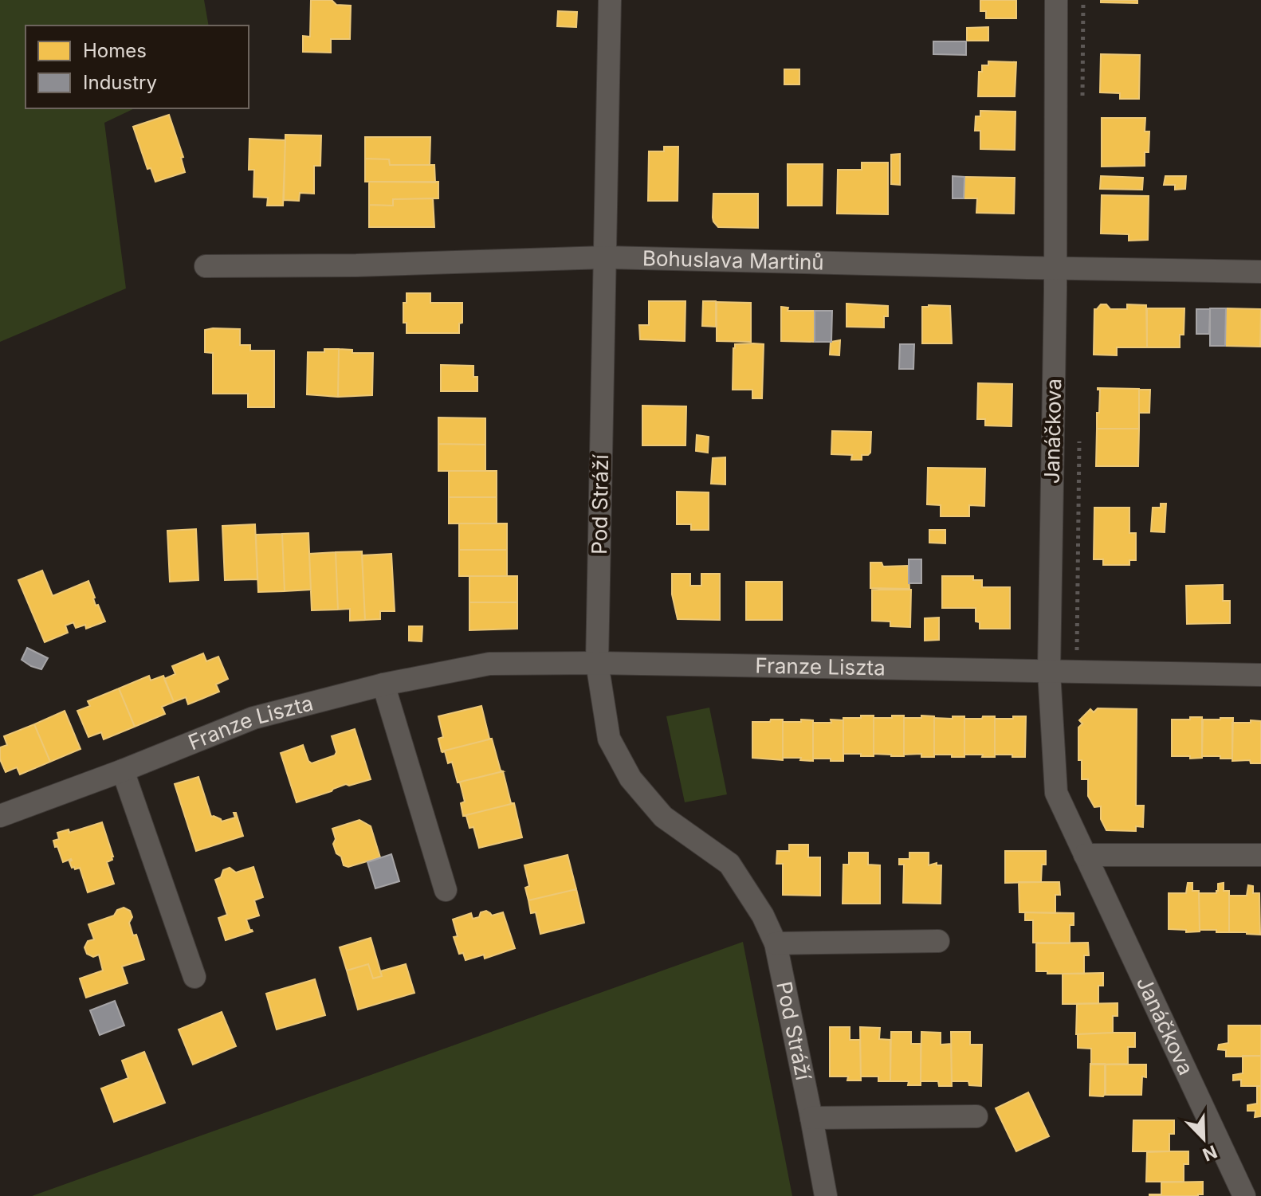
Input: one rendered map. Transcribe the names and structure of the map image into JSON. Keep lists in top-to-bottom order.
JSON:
{
  "streets": {
    "street": [
      "Bohuslava Martinů",
      "Janáčkova",
      "Pod Stráží",
      "Franze Liszta"
    ]
  },
  "crossings": [
    ["Bohuslava Martinů", "Janáčkova"],
    ["Bohuslava Martinů", "Pod Stráží"],
    ["Janáčkova", "Franze Liszta"],
    ["Pod Stráží", "Franze Liszta"]
  ],
  "legend": ["Homes", "Industry"],
  "north": "bottom right"
}
